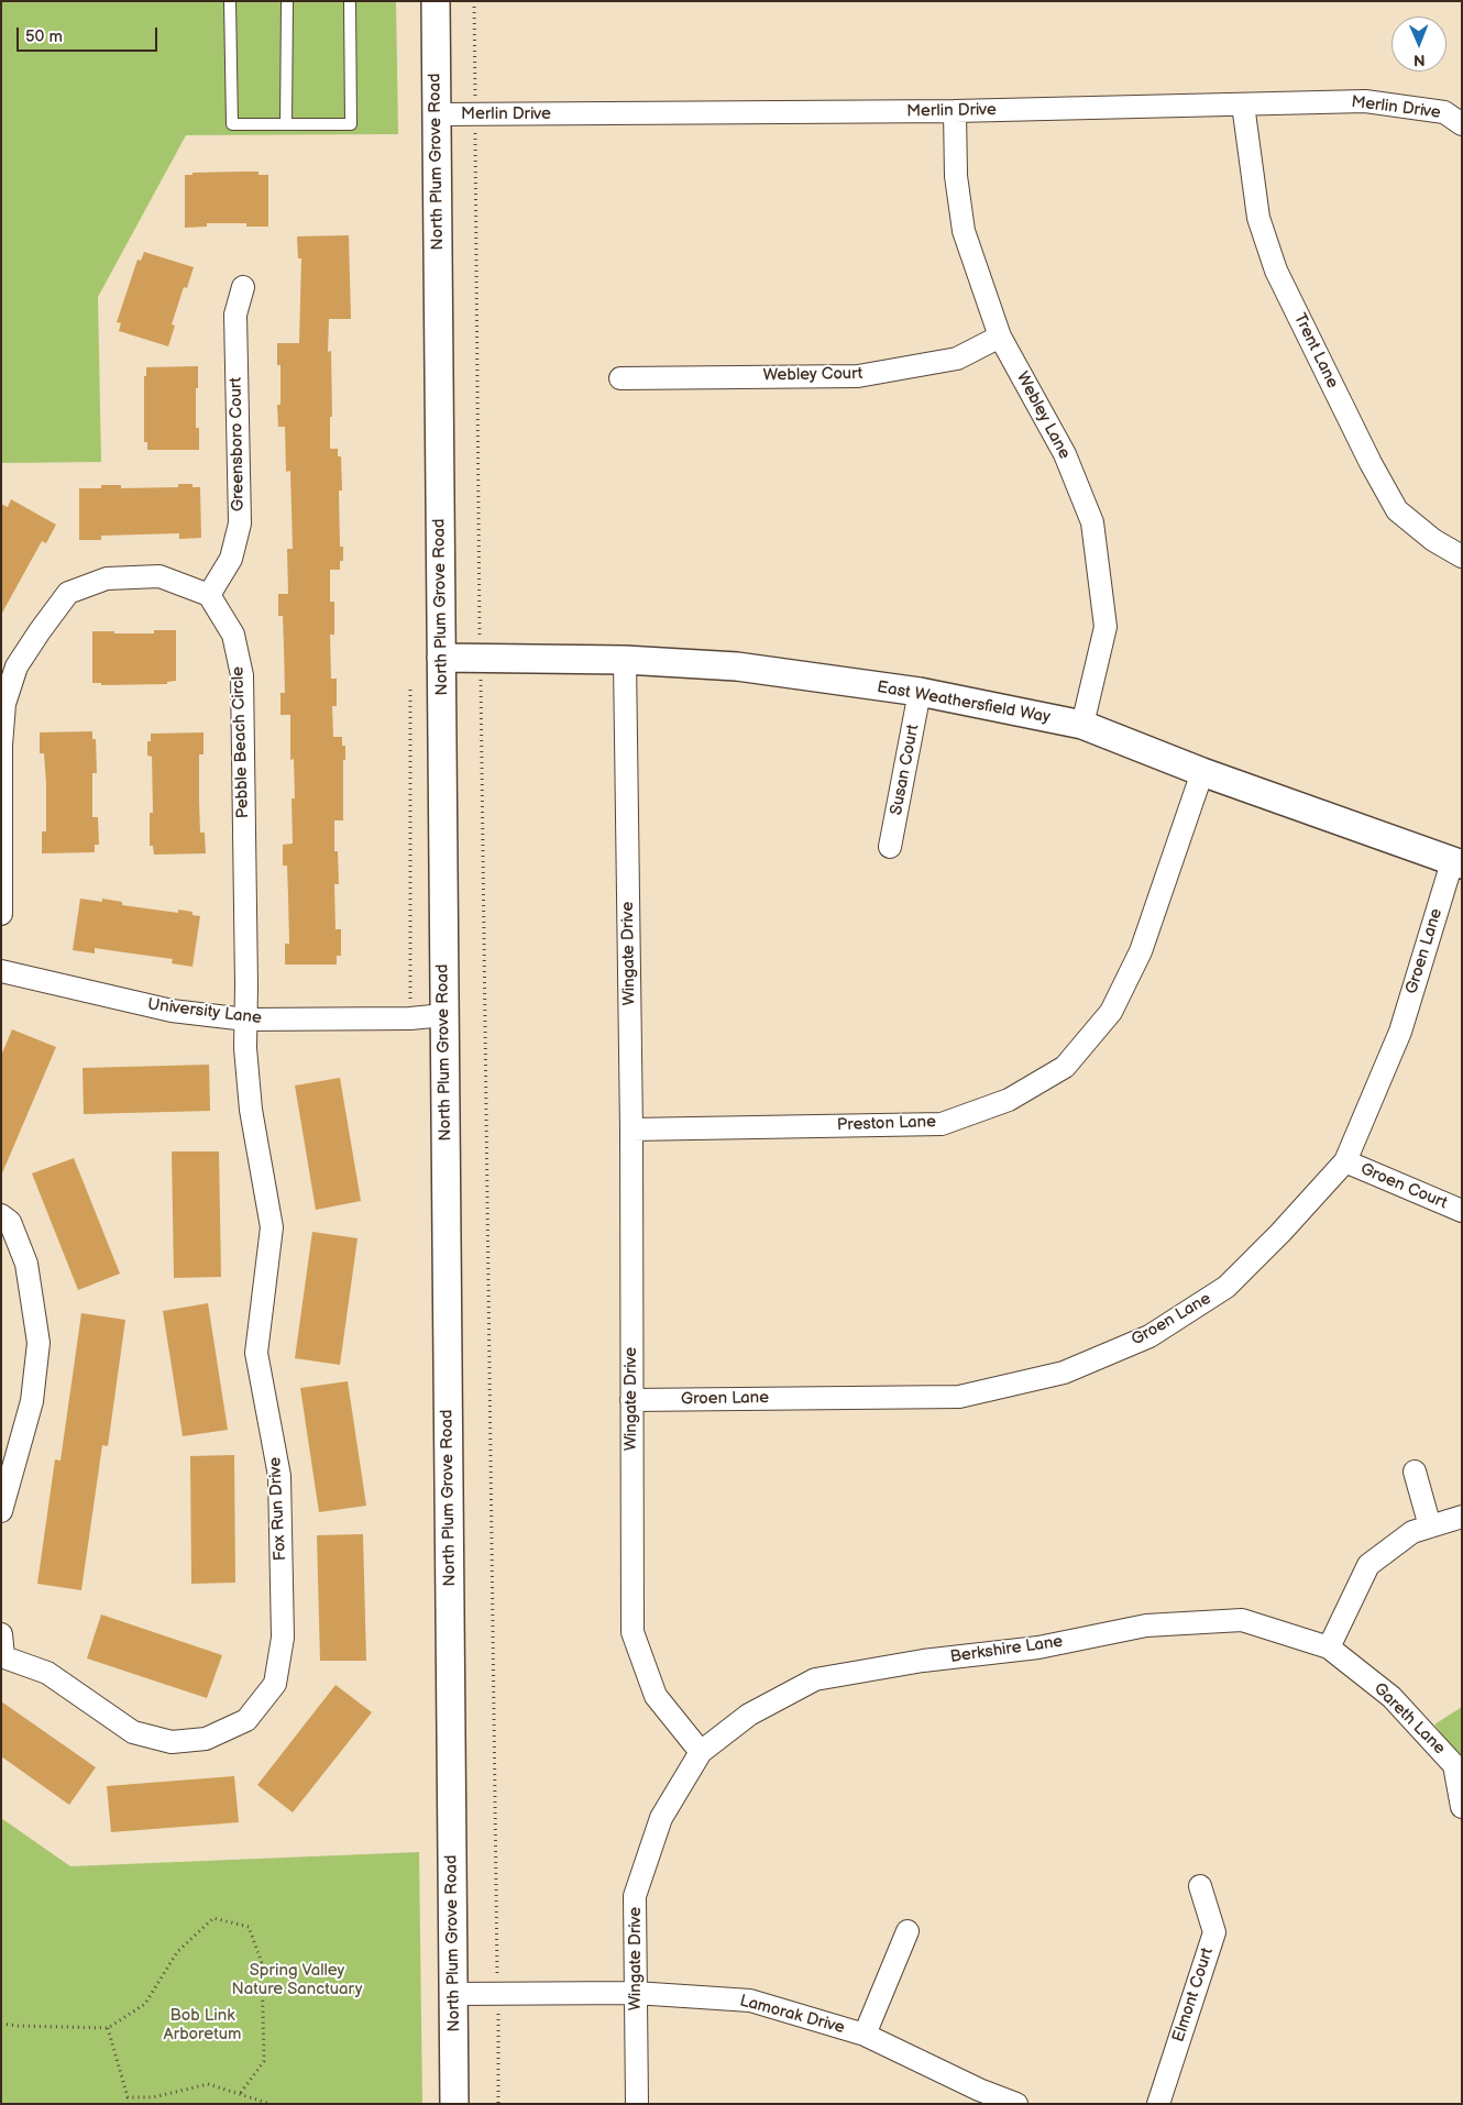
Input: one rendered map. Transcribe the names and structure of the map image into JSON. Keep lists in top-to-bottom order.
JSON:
{
  "streets": {
    "street": [
      "Merlin Drive",
      "North Plum Grove Road",
      "Trent Lane",
      "Webley Court",
      "Webley Lane",
      "Greensboro Court",
      "East Weathersfield Way",
      "Pebble Beach Circle",
      "Susan Court",
      "Groen Lane",
      "Wingate Drive",
      "University Lane",
      "Preston Lane",
      "Groen Court",
      "Fox Run Drive",
      "Berkshire Lane",
      "Gareth Lane",
      "Elmont Court",
      "Lamorak Drive"
    ]
  },
  "crossings": [
    ["Merlin Drive", "North Plum Grove Road"],
    ["Merlin Drive", "Trent Lane"],
    ["Merlin Drive", "Webley Lane"],
    ["North Plum Grove Road", "East Weathersfield Way"],
    ["North Plum Grove Road", "University Lane"],
    ["North Plum Grove Road", "Lamorak Drive"],
    ["Webley Court", "Webley Lane"],
    ["Webley Lane", "East Weathersfield Way"],
    ["Greensboro Court", "Pebble Beach Circle"],
    ["East Weathersfield Way", "Susan Court"],
    ["East Weathersfield Way", "Groen Lane"],
    ["East Weathersfield Way", "Wingate Drive"],
    ["East Weathersfield Way", "Preston Lane"],
    ["Pebble Beach Circle", "University Lane"],
    ["Pebble Beach Circle", "Fox Run Drive"],
    ["Groen Lane", "Wingate Drive"],
    ["Groen Lane", "Groen Court"],
    ["Wingate Drive", "Preston Lane"],
    ["Wingate Drive", "Berkshire Lane"],
    ["Wingate Drive", "Lamorak Drive"],
    ["University Lane", "Fox Run Drive"],
    ["Berkshire Lane", "Gareth Lane"]
  ],
  "parks": ["Spring Valley Nature Sanctuary", "Bob Link Arboretum"],
  "scale_bar": "50 m",
  "north": "bottom"
}
